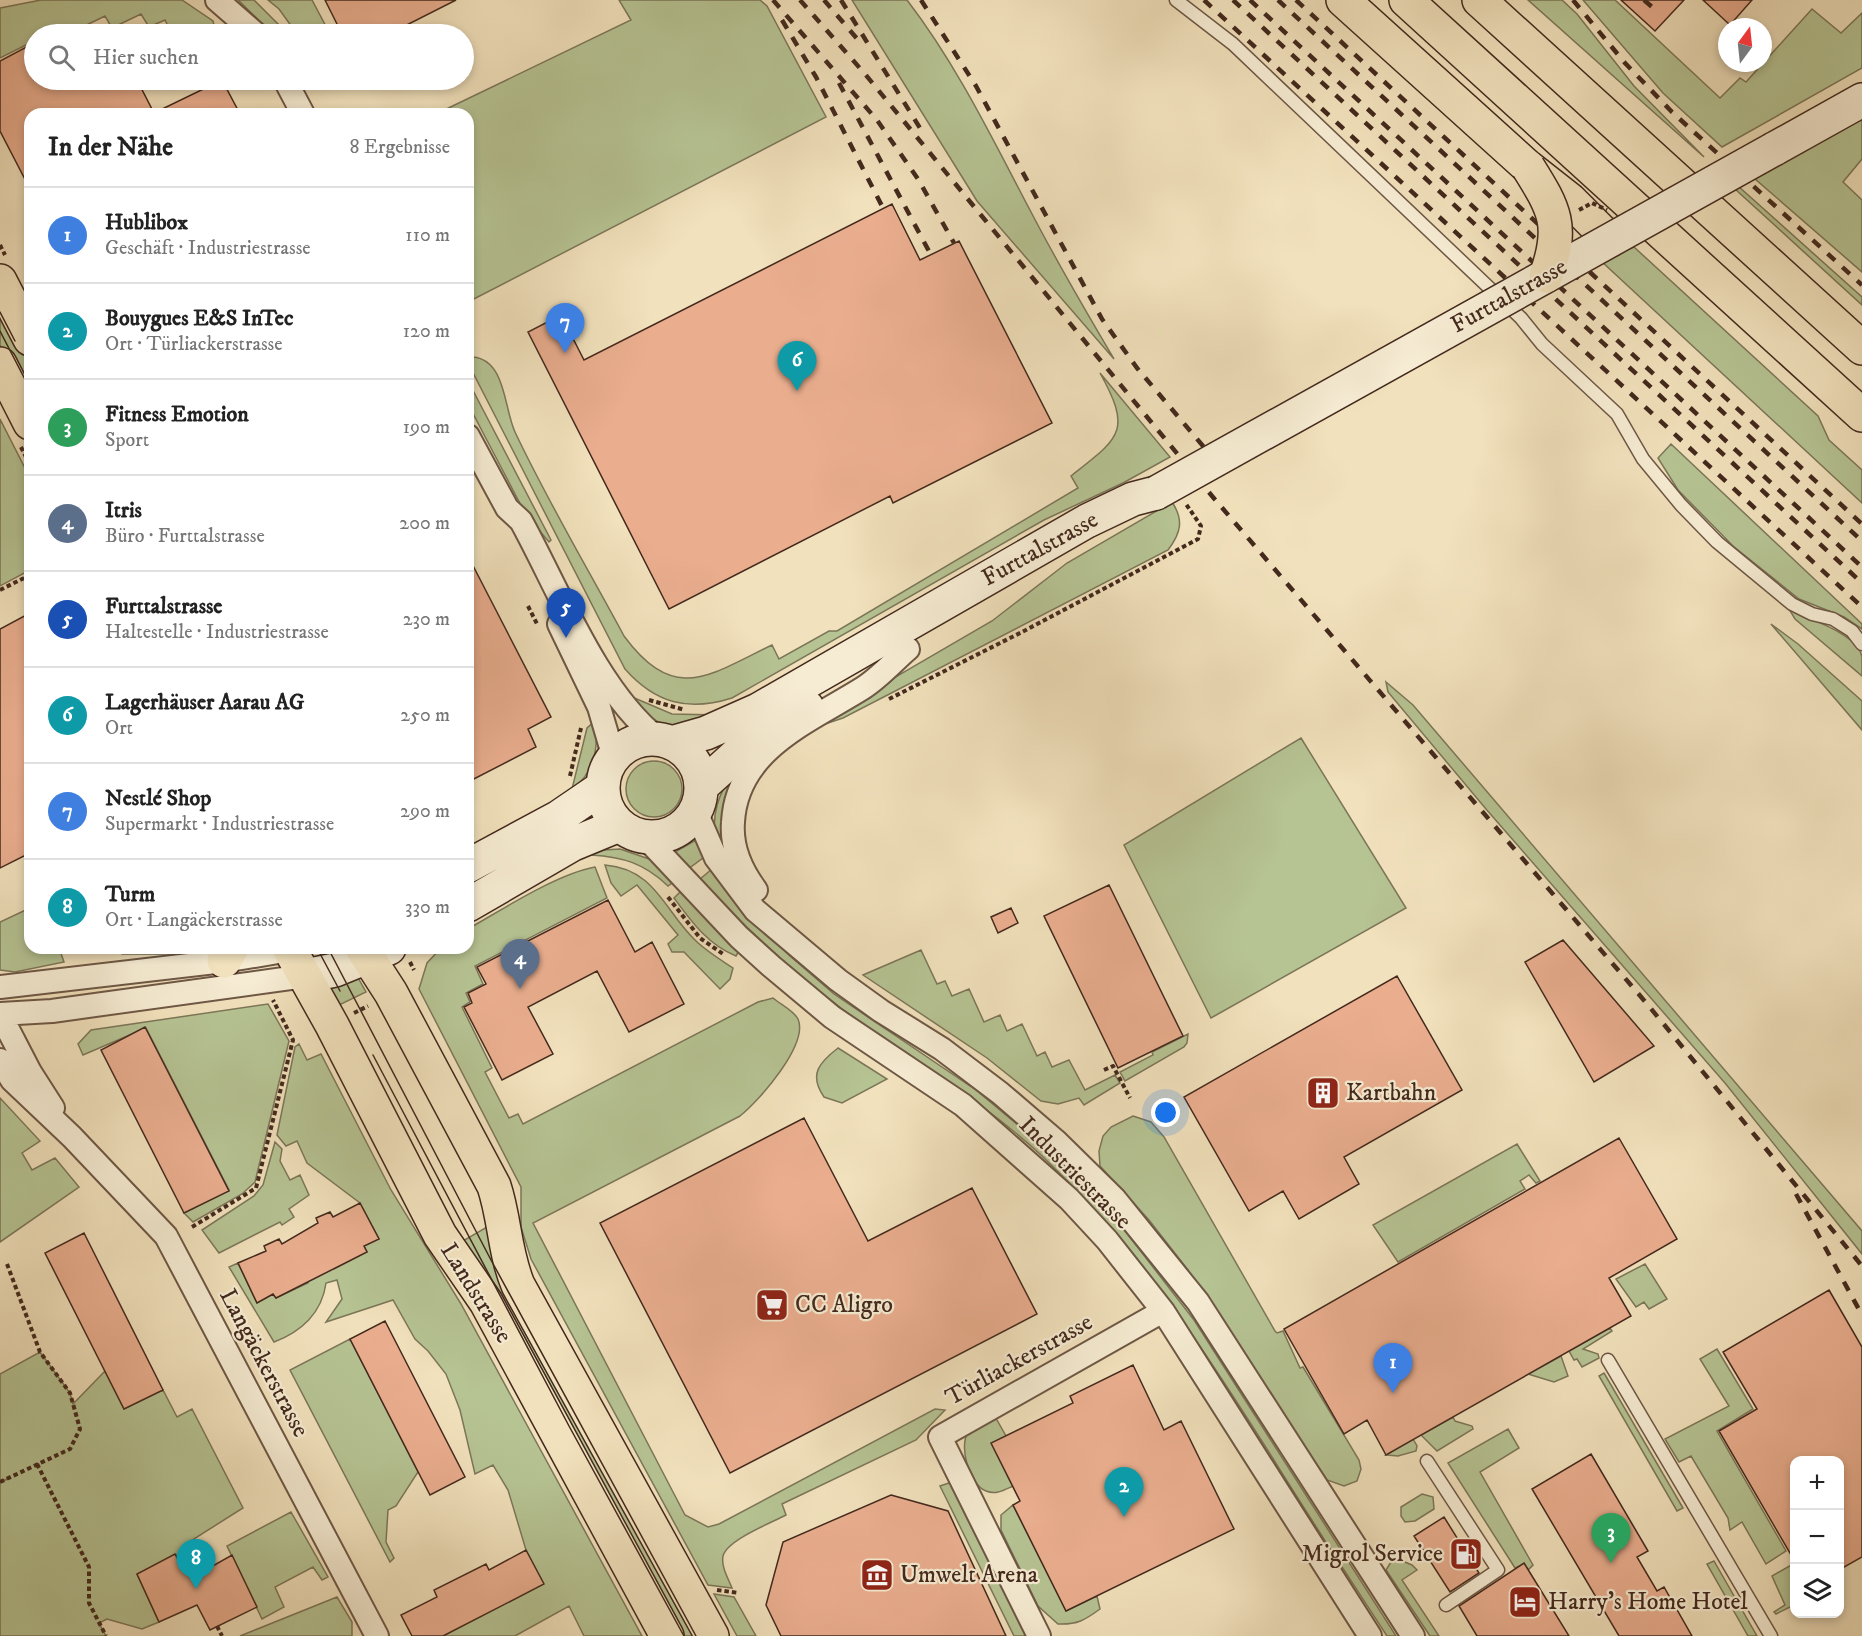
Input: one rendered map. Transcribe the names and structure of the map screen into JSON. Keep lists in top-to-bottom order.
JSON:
{
  "streets": {
    "main road": ["Furttalstrasse", "Landstrasse"],
    "street": ["Industriestrasse", "Türliackerstrasse", "Langäckerstrasse"]
  },
  "crossings": [
    ["Furttalstrasse", "Industriestrasse"],
    ["Industriestrasse", "Türliackerstrasse"]
  ],
  "places": {
    "building": ["Kartbahn"],
    "supermarket": ["CC Aligro"],
    "fuel station": ["Migrol Service"],
    "museum": ["Umwelt Arena"],
    "hotel": ["Harry's Home Hotel"]
  },
  "north": "top",
  "page": {
    "search": "Hier suchen",
    "heading": ["In der Nähe", "8 Ergebnisse"],
    "list": [
      {
        "mark": "1",
        "name": "Hublibox",
        "note": "Geschäft · Industriestrasse",
        "value": "110 m"
      },
      {
        "mark": "2",
        "name": "Bouygues E&S InTec",
        "note": "Ort · Türliackerstrasse",
        "value": "120 m"
      },
      {
        "mark": "3",
        "name": "Fitness Emotion",
        "note": "Sport",
        "value": "190 m"
      },
      {
        "mark": "4",
        "name": "Itris",
        "note": "Büro · Furttalstrasse",
        "value": "200 m"
      },
      {
        "mark": "5",
        "name": "Furttalstrasse",
        "note": "Haltestelle · Industriestrasse",
        "value": "230 m"
      },
      {
        "mark": "6",
        "name": "Lagerhäuser Aarau AG",
        "note": "Ort",
        "value": "250 m"
      },
      {
        "mark": "7",
        "name": "Nestlé Shop",
        "note": "Supermarkt · Industriestrasse",
        "value": "290 m"
      },
      {
        "mark": "8",
        "name": "Turm",
        "note": "Ort · Langäckerstrasse",
        "value": "330 m"
      }
    ],
    "pins": [
      "7",
      "6",
      "5",
      "4",
      "1",
      "2",
      "3",
      "8"
    ],
    "map_buttons": ["+", "−"]
  }
}
